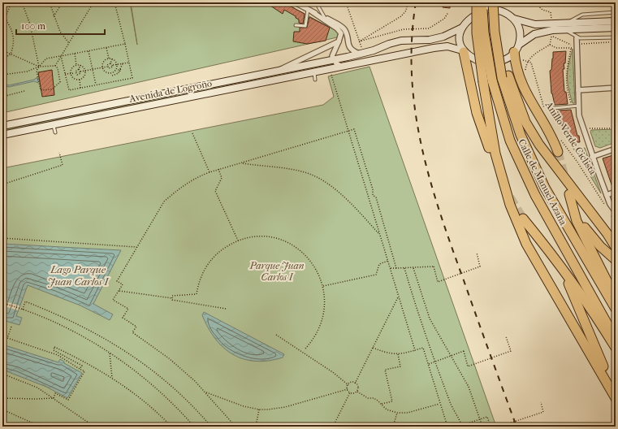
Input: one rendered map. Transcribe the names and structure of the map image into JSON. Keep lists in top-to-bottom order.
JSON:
{
  "streets": {
    "highway": ["Calle de Manuel Azaña"],
    "main road": ["Avenida de Logroño"],
    "path": ["Anillo Verde Ciclista"]
  },
  "water": ["Lago Parque Juan Carlos I"],
  "parks": ["Parque Juan Carlos I"],
  "scale_bar": "100 m"
}
